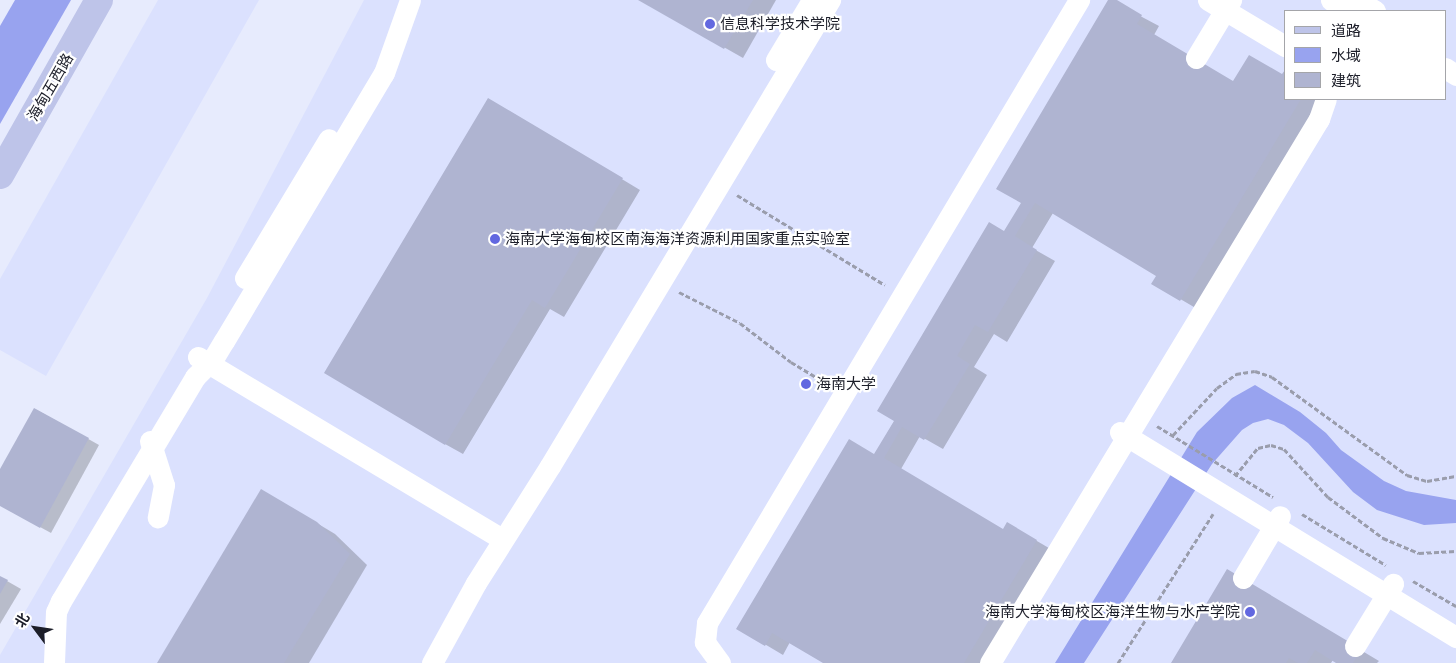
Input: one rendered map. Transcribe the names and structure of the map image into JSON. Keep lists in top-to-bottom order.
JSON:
{
  "streets": {
    "main road": ["海甸五西路"]
  },
  "places": [
    "信息科学技术学院",
    "海南大学海甸校区南海海洋资源利用国家重点实验室",
    "海南大学",
    "海南大学海甸校区海洋生物与水产学院"
  ],
  "legend": ["道路", "水域", "建筑"],
  "north": "top left"
}
